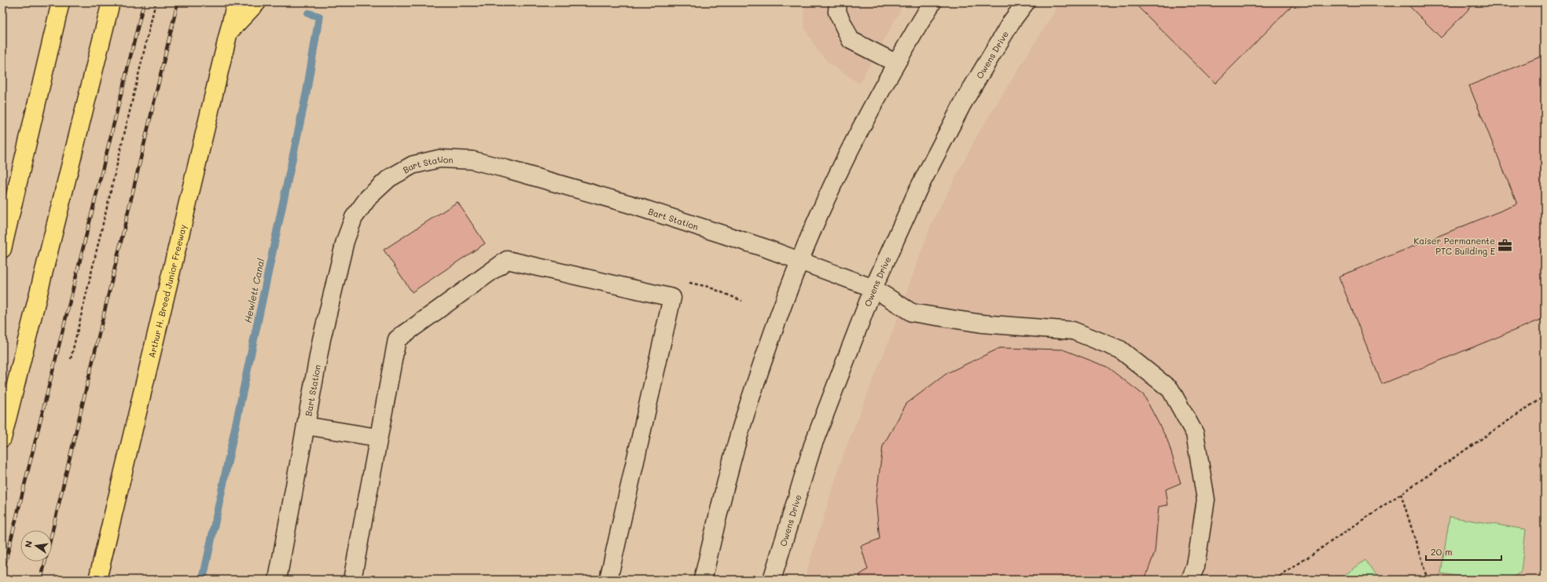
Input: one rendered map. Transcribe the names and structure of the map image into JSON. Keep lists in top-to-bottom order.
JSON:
{
  "streets": {
    "highway": ["Arthur H. Breed Junior Freeway"],
    "street": ["Owens Drive", "Bart Station"]
  },
  "crossings": [
    ["Owens Drive", "Bart Station"]
  ],
  "water": ["Hewlett Canal"],
  "places": {
    "office": ["Kaiser Permanente PTC Building E"]
  },
  "scale_bar": "20 m",
  "north": "left"
}
